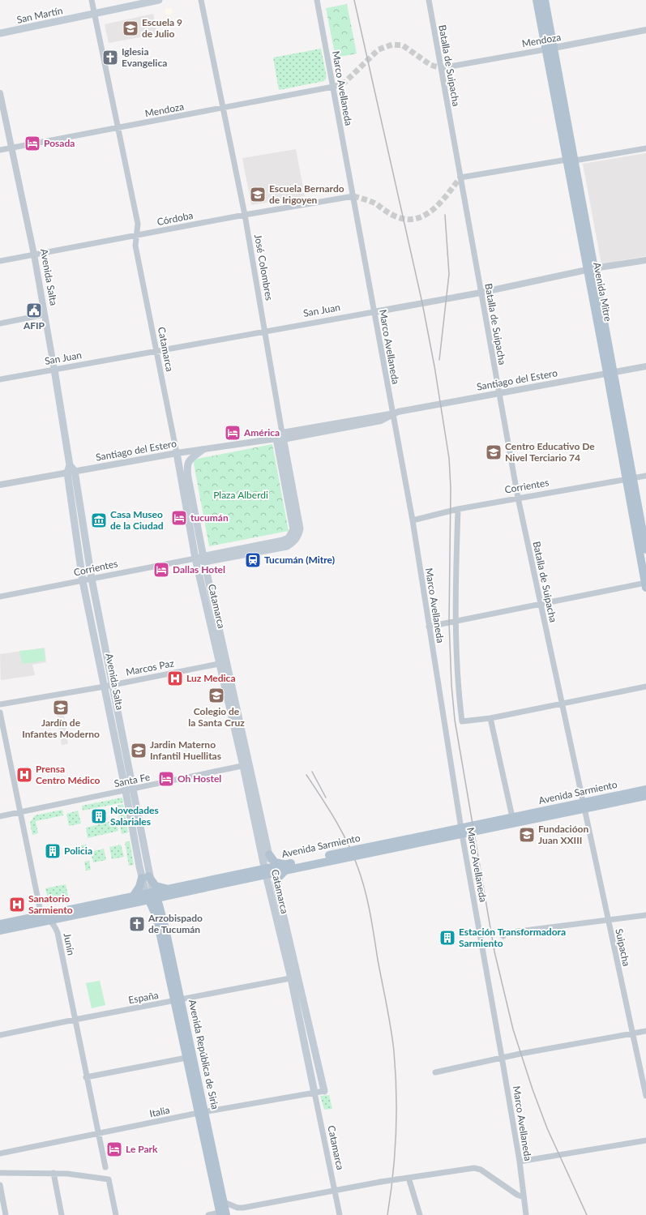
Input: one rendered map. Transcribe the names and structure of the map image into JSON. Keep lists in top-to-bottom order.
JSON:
{
  "streets": {
    "main road": [
      "San Martín",
      "José Colombres",
      "Avenida Salta",
      "Avenida Mitre",
      "Catamarca",
      "Corrientes",
      "Avenida Sarmiento",
      "Avenida República de Siria"
    ],
    "street": [
      "Mendoza",
      "Batalla de Suipacha",
      "Marco Avellaneda",
      "Córdoba",
      "San Juan",
      "Santiago del Estero",
      "Marcos Paz",
      "Santa Fe",
      "Junín",
      "Suipacha",
      "España",
      "Italia"
    ]
  },
  "crossings": [
    ["San Martín", "Catamarca"],
    ["Mendoza", "Batalla de Suipacha"],
    ["Mendoza", "Marco Avellaneda"],
    ["Mendoza", "José Colombres"],
    ["Mendoza", "Avenida Salta"],
    ["Mendoza", "Avenida Mitre"],
    ["Mendoza", "Catamarca"],
    ["Batalla de Suipacha", "San Juan"],
    ["Batalla de Suipacha", "Santiago del Estero"],
    ["Batalla de Suipacha", "Corrientes"],
    ["Batalla de Suipacha", "Avenida Sarmiento"],
    ["Batalla de Suipacha", "Suipacha"],
    ["Marco Avellaneda", "Córdoba"],
    ["Marco Avellaneda", "San Juan"],
    ["Marco Avellaneda", "Santiago del Estero"],
    ["Marco Avellaneda", "Corrientes"],
    ["Marco Avellaneda", "Avenida Sarmiento"],
    ["Córdoba", "José Colombres"],
    ["Córdoba", "Avenida Salta"],
    ["Córdoba", "Catamarca"],
    ["José Colombres", "San Juan"],
    ["José Colombres", "Santiago del Estero"],
    ["José Colombres", "Corrientes"],
    ["Avenida Salta", "San Juan"],
    ["Avenida Salta", "Santiago del Estero"],
    ["Avenida Salta", "Corrientes"],
    ["Avenida Salta", "Marcos Paz"],
    ["Avenida Salta", "Santa Fe"],
    ["Avenida Salta", "Avenida Sarmiento"],
    ["Avenida Salta", "Avenida República de Siria"],
    ["Avenida Mitre", "San Juan"],
    ["Avenida Mitre", "Santiago del Estero"],
    ["Avenida Mitre", "Corrientes"],
    ["San Juan", "Catamarca"],
    ["Catamarca", "Santiago del Estero"],
    ["Catamarca", "Corrientes"],
    ["Catamarca", "Marcos Paz"],
    ["Catamarca", "Santa Fe"],
    ["Catamarca", "Avenida Sarmiento"],
    ["Catamarca", "España"],
    ["Catamarca", "Italia"],
    ["Avenida Sarmiento", "Junín"],
    ["Avenida Sarmiento", "Suipacha"],
    ["Avenida Sarmiento", "Avenida República de Siria"],
    ["Junín", "España"],
    ["Junín", "Italia"],
    ["España", "Avenida República de Siria"],
    ["Avenida República de Siria", "Italia"]
  ],
  "parks": ["Plaza Alberdi"],
  "places": {
    "school or university": [
      "Escuela 9 de Julio",
      "Escuela Bernardo de Irigoyen",
      "Centro Educativo De Nivel Terciario 74",
      "Colegio de la Santa Cruz",
      "Jardín de Infantes Moderno",
      "Jardin Materno Infantil Huellitas",
      "Fundacióon Juan XXIII"
    ],
    "church": ["Iglesia Evangelica", "Arzobispado de Tucumán"],
    "hotel": [
      "Posada",
      "América",
      "tucumán",
      "Dallas Hotel",
      "Oh Hostel",
      "Le Park"
    ],
    "public building": ["AFIP"],
    "museum": ["Casa Museo de la Ciudad"],
    "station": ["Tucumán (Mitre)"],
    "hospital": ["Luz Medica", "Prensa Centro Médico", "Sanatorio Sarmiento"],
    "building": ["Novedades Salariales", "Policia", "Estación Transformadora Sarmiento"]
  }
}
